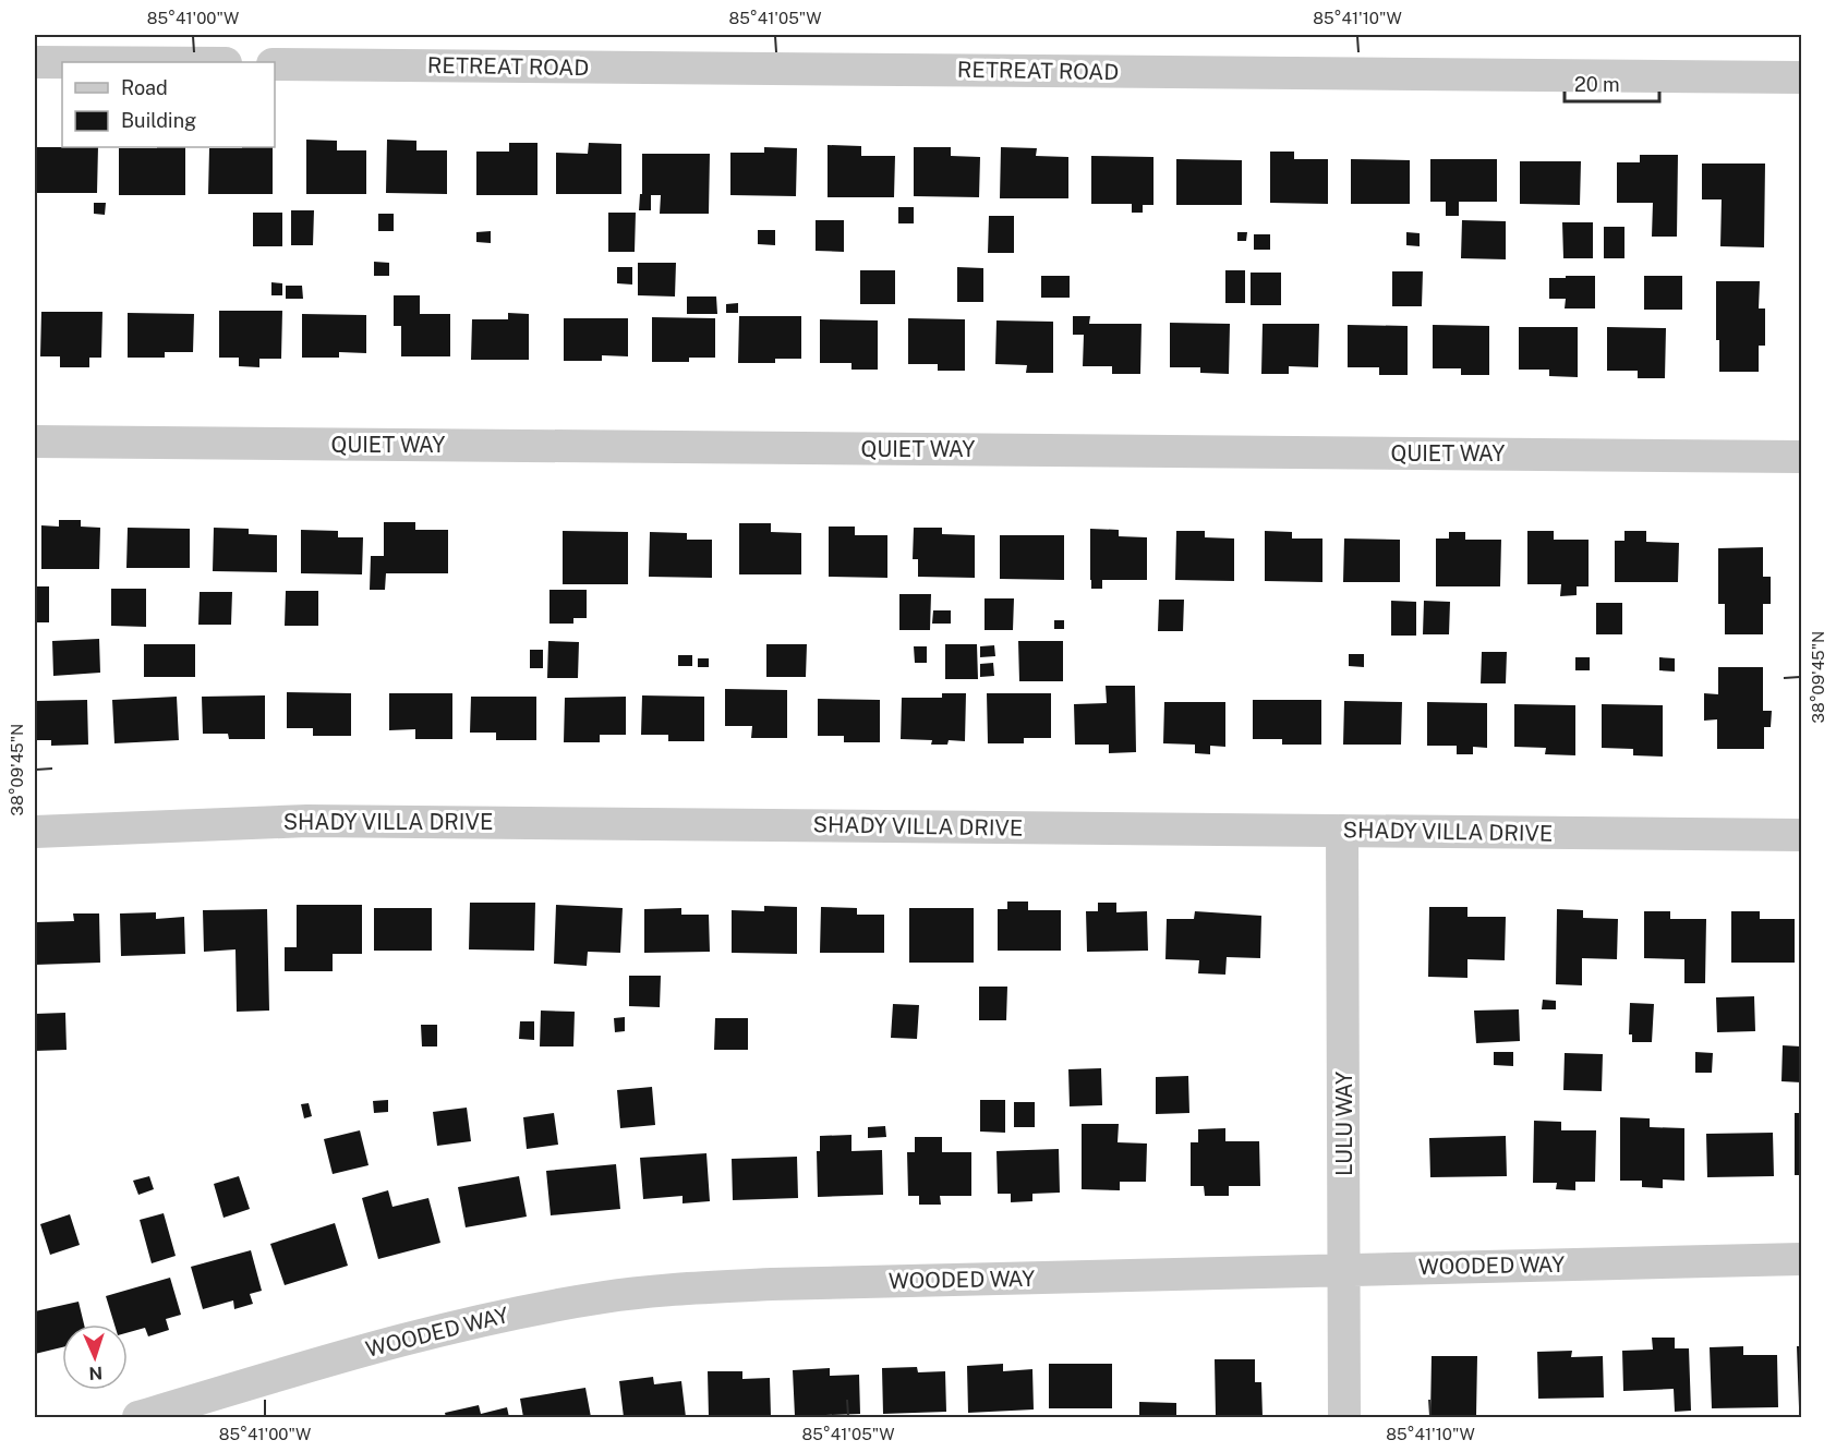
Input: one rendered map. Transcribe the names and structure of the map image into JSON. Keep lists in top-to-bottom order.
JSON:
{
  "streets": {
    "street": [
      "RETREAT ROAD",
      "QUIET WAY",
      "SHADY VILLA DRIVE",
      "LULU WAY",
      "WOODED WAY"
    ]
  },
  "crossings": [
    ["SHADY VILLA DRIVE", "LULU WAY"],
    ["LULU WAY", "WOODED WAY"]
  ],
  "legend": ["Road", "Building"],
  "scale_bar": "20 m",
  "north": "bottom",
  "coordinates": [
    "85°41'00\"W",
    "85°41'05\"W",
    "85°41'10\"W",
    "38°09'45\"N"
  ]
}
